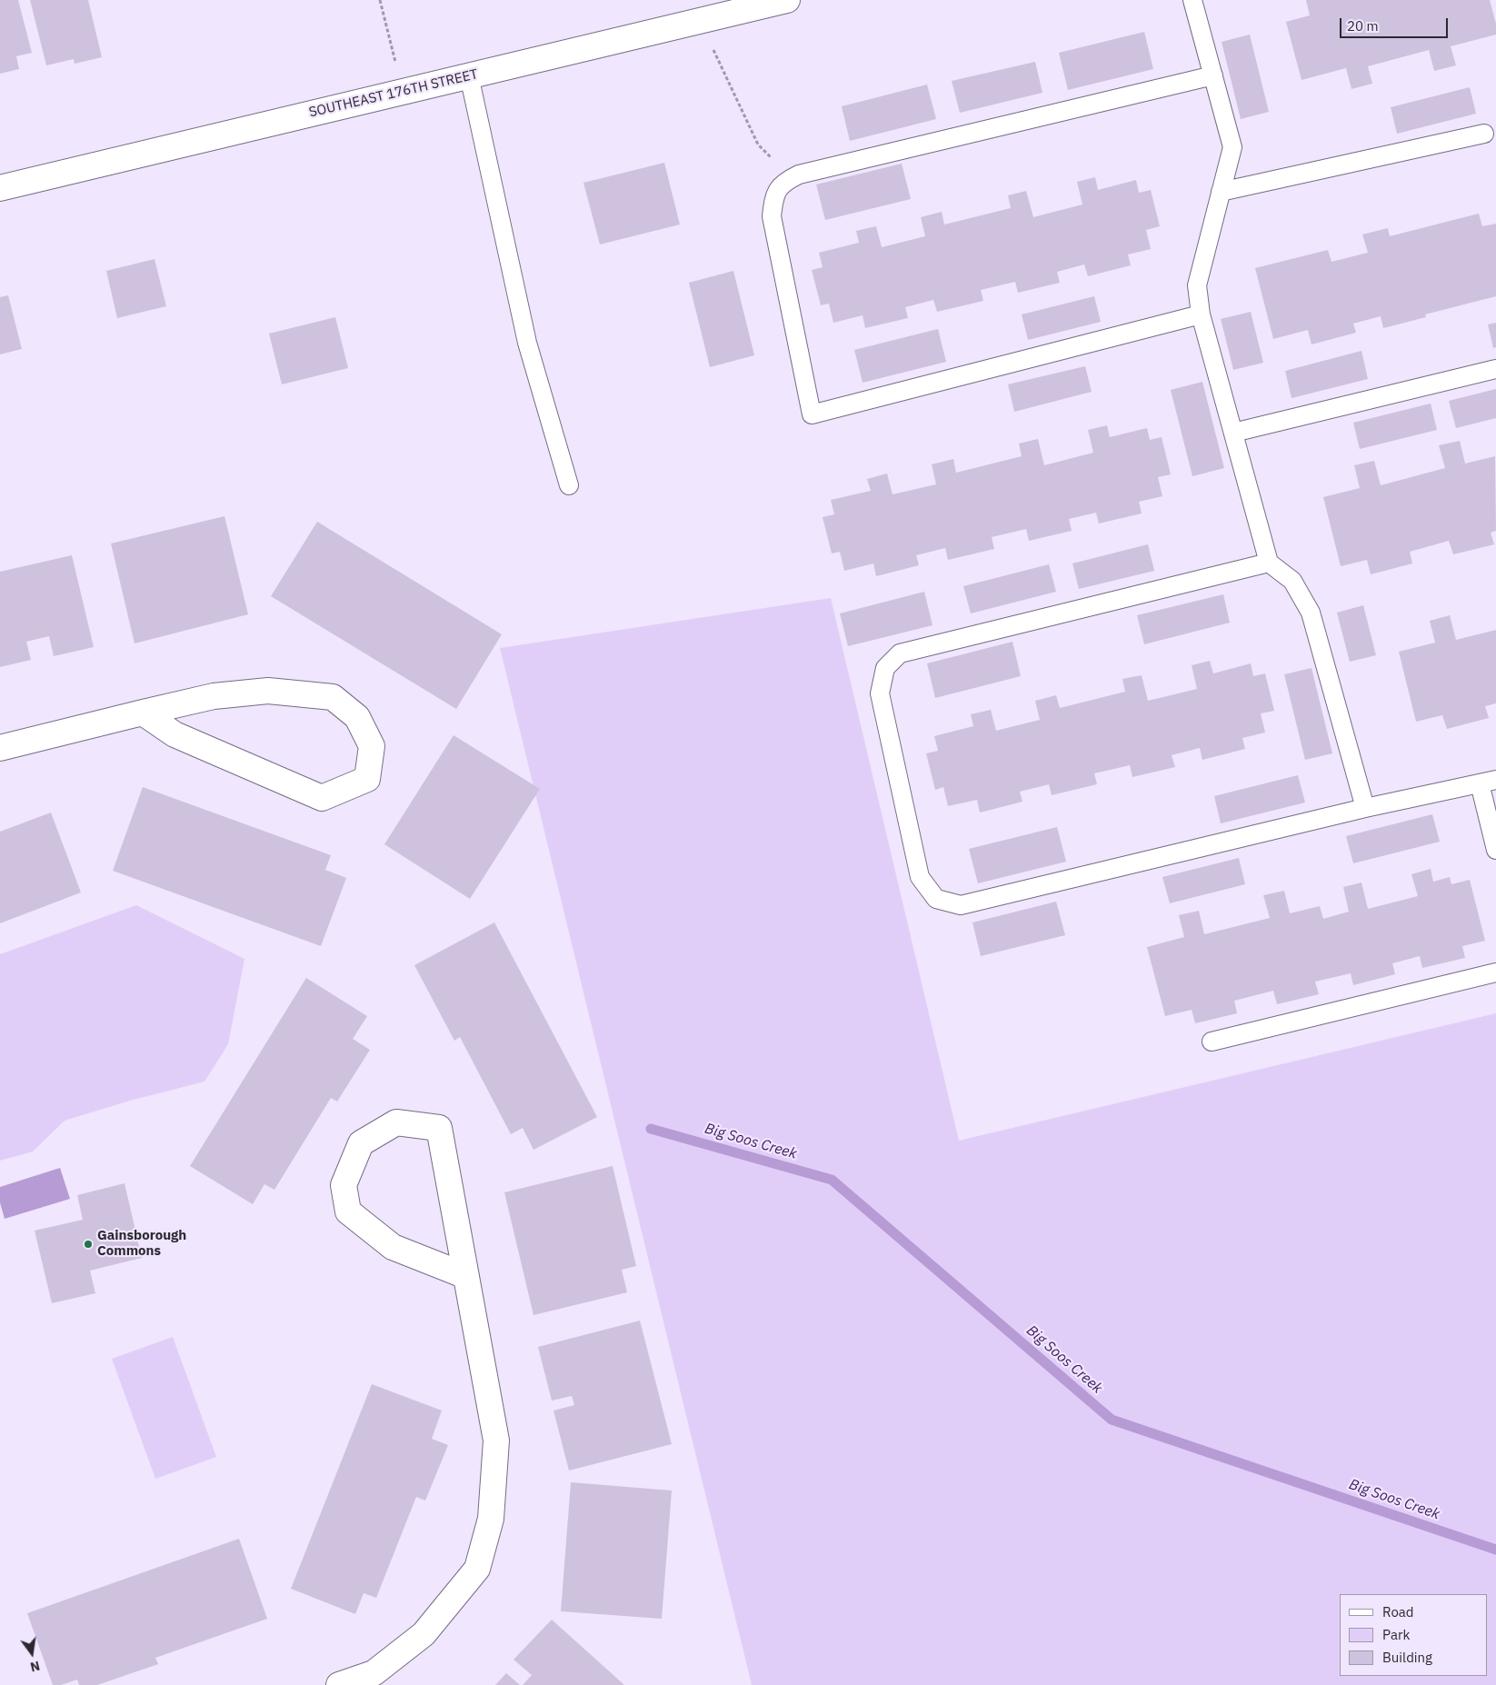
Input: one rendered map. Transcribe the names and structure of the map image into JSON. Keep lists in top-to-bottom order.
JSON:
{
  "streets": {
    "street": ["SOUTHEAST 176TH STREET"]
  },
  "water": ["Big Soos Creek"],
  "places": ["Gainsborough Commons"],
  "legend": ["Road", "Park", "Building"],
  "scale_bar": "20 m",
  "north": "bottom"
}
